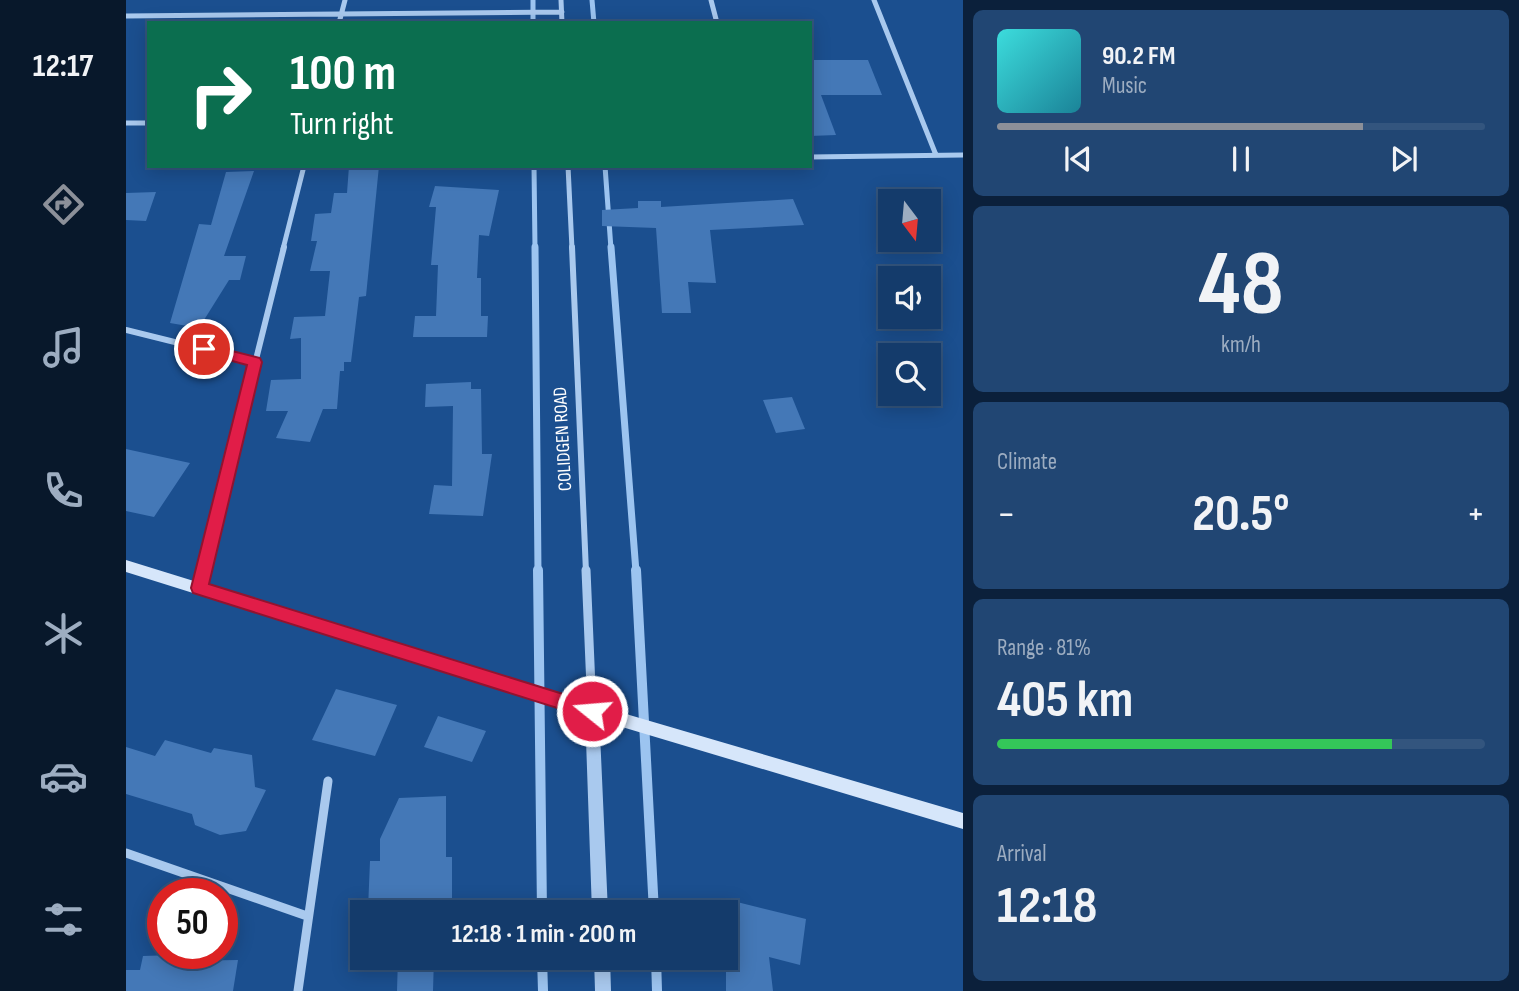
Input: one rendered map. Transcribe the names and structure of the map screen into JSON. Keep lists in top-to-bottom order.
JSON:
{
  "streets": {
    "street": ["COLIDGEN ROAD"]
  },
  "north": "bottom",
  "page": {
    "tabs": "12:17",
    "turn": ["100 m", "Turn right"],
    "song": ["90.2 FM", "Music"],
    "tile": [
      ["48", "km/h"],
      "Climate",
      ["Range · 81%", "405 km"],
      ["Arrival", "12:18"]
    ],
    "heat": ["−", "20.5°", "+"],
    "limit": "50",
    "trip": "12:18 · 1 min · 200 m"
  }
}
